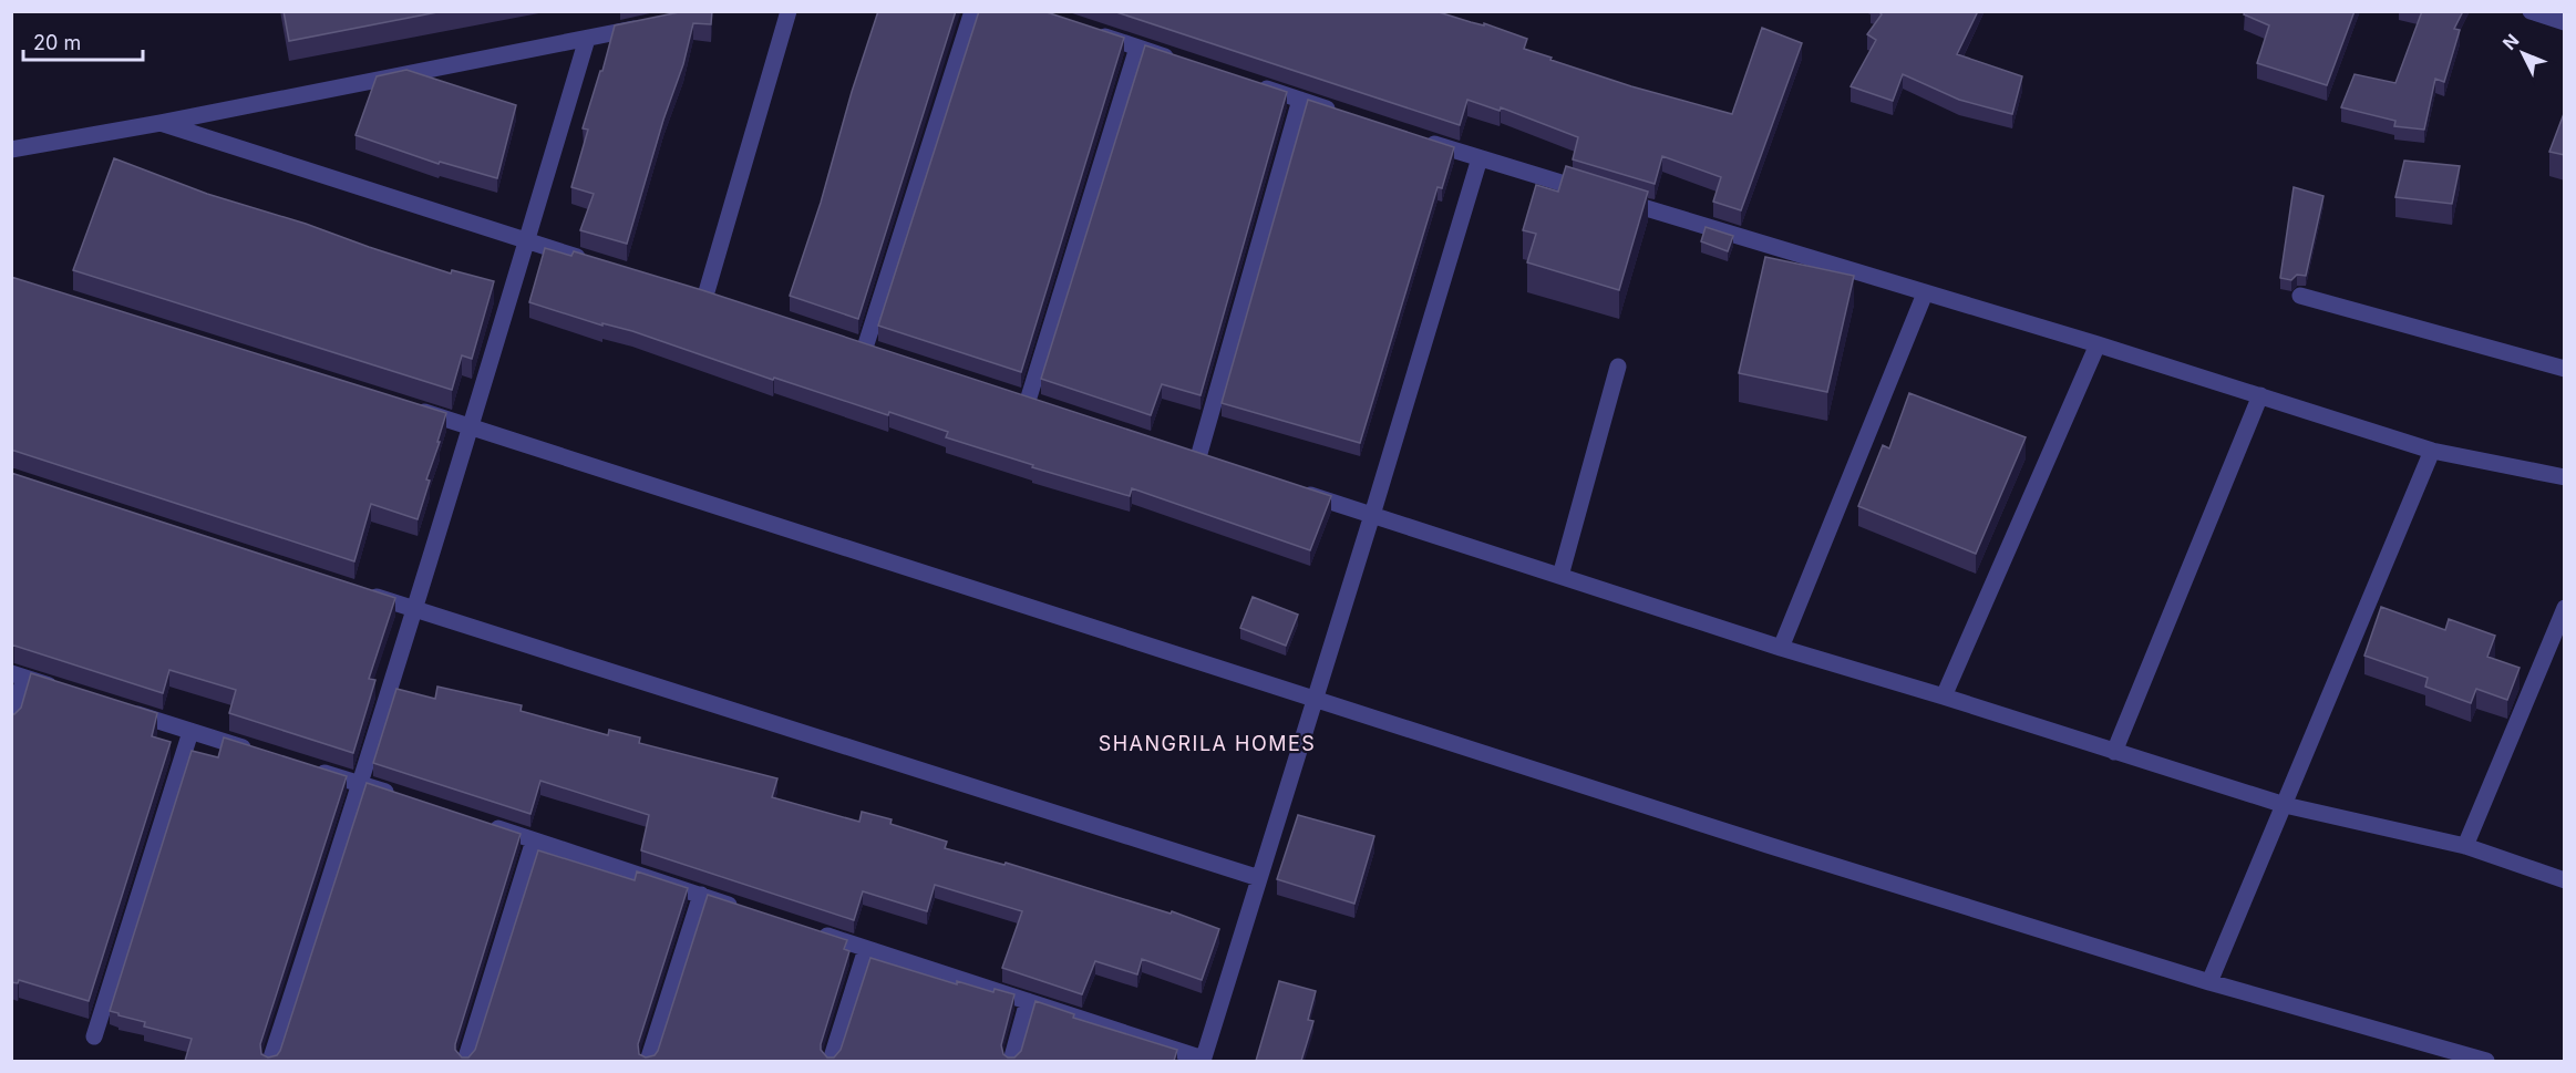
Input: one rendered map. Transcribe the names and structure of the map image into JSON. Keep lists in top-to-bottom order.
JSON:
{
  "districts": ["SHANGRILA HOMES"],
  "scale_bar": "20 m",
  "north": "top left"
}
